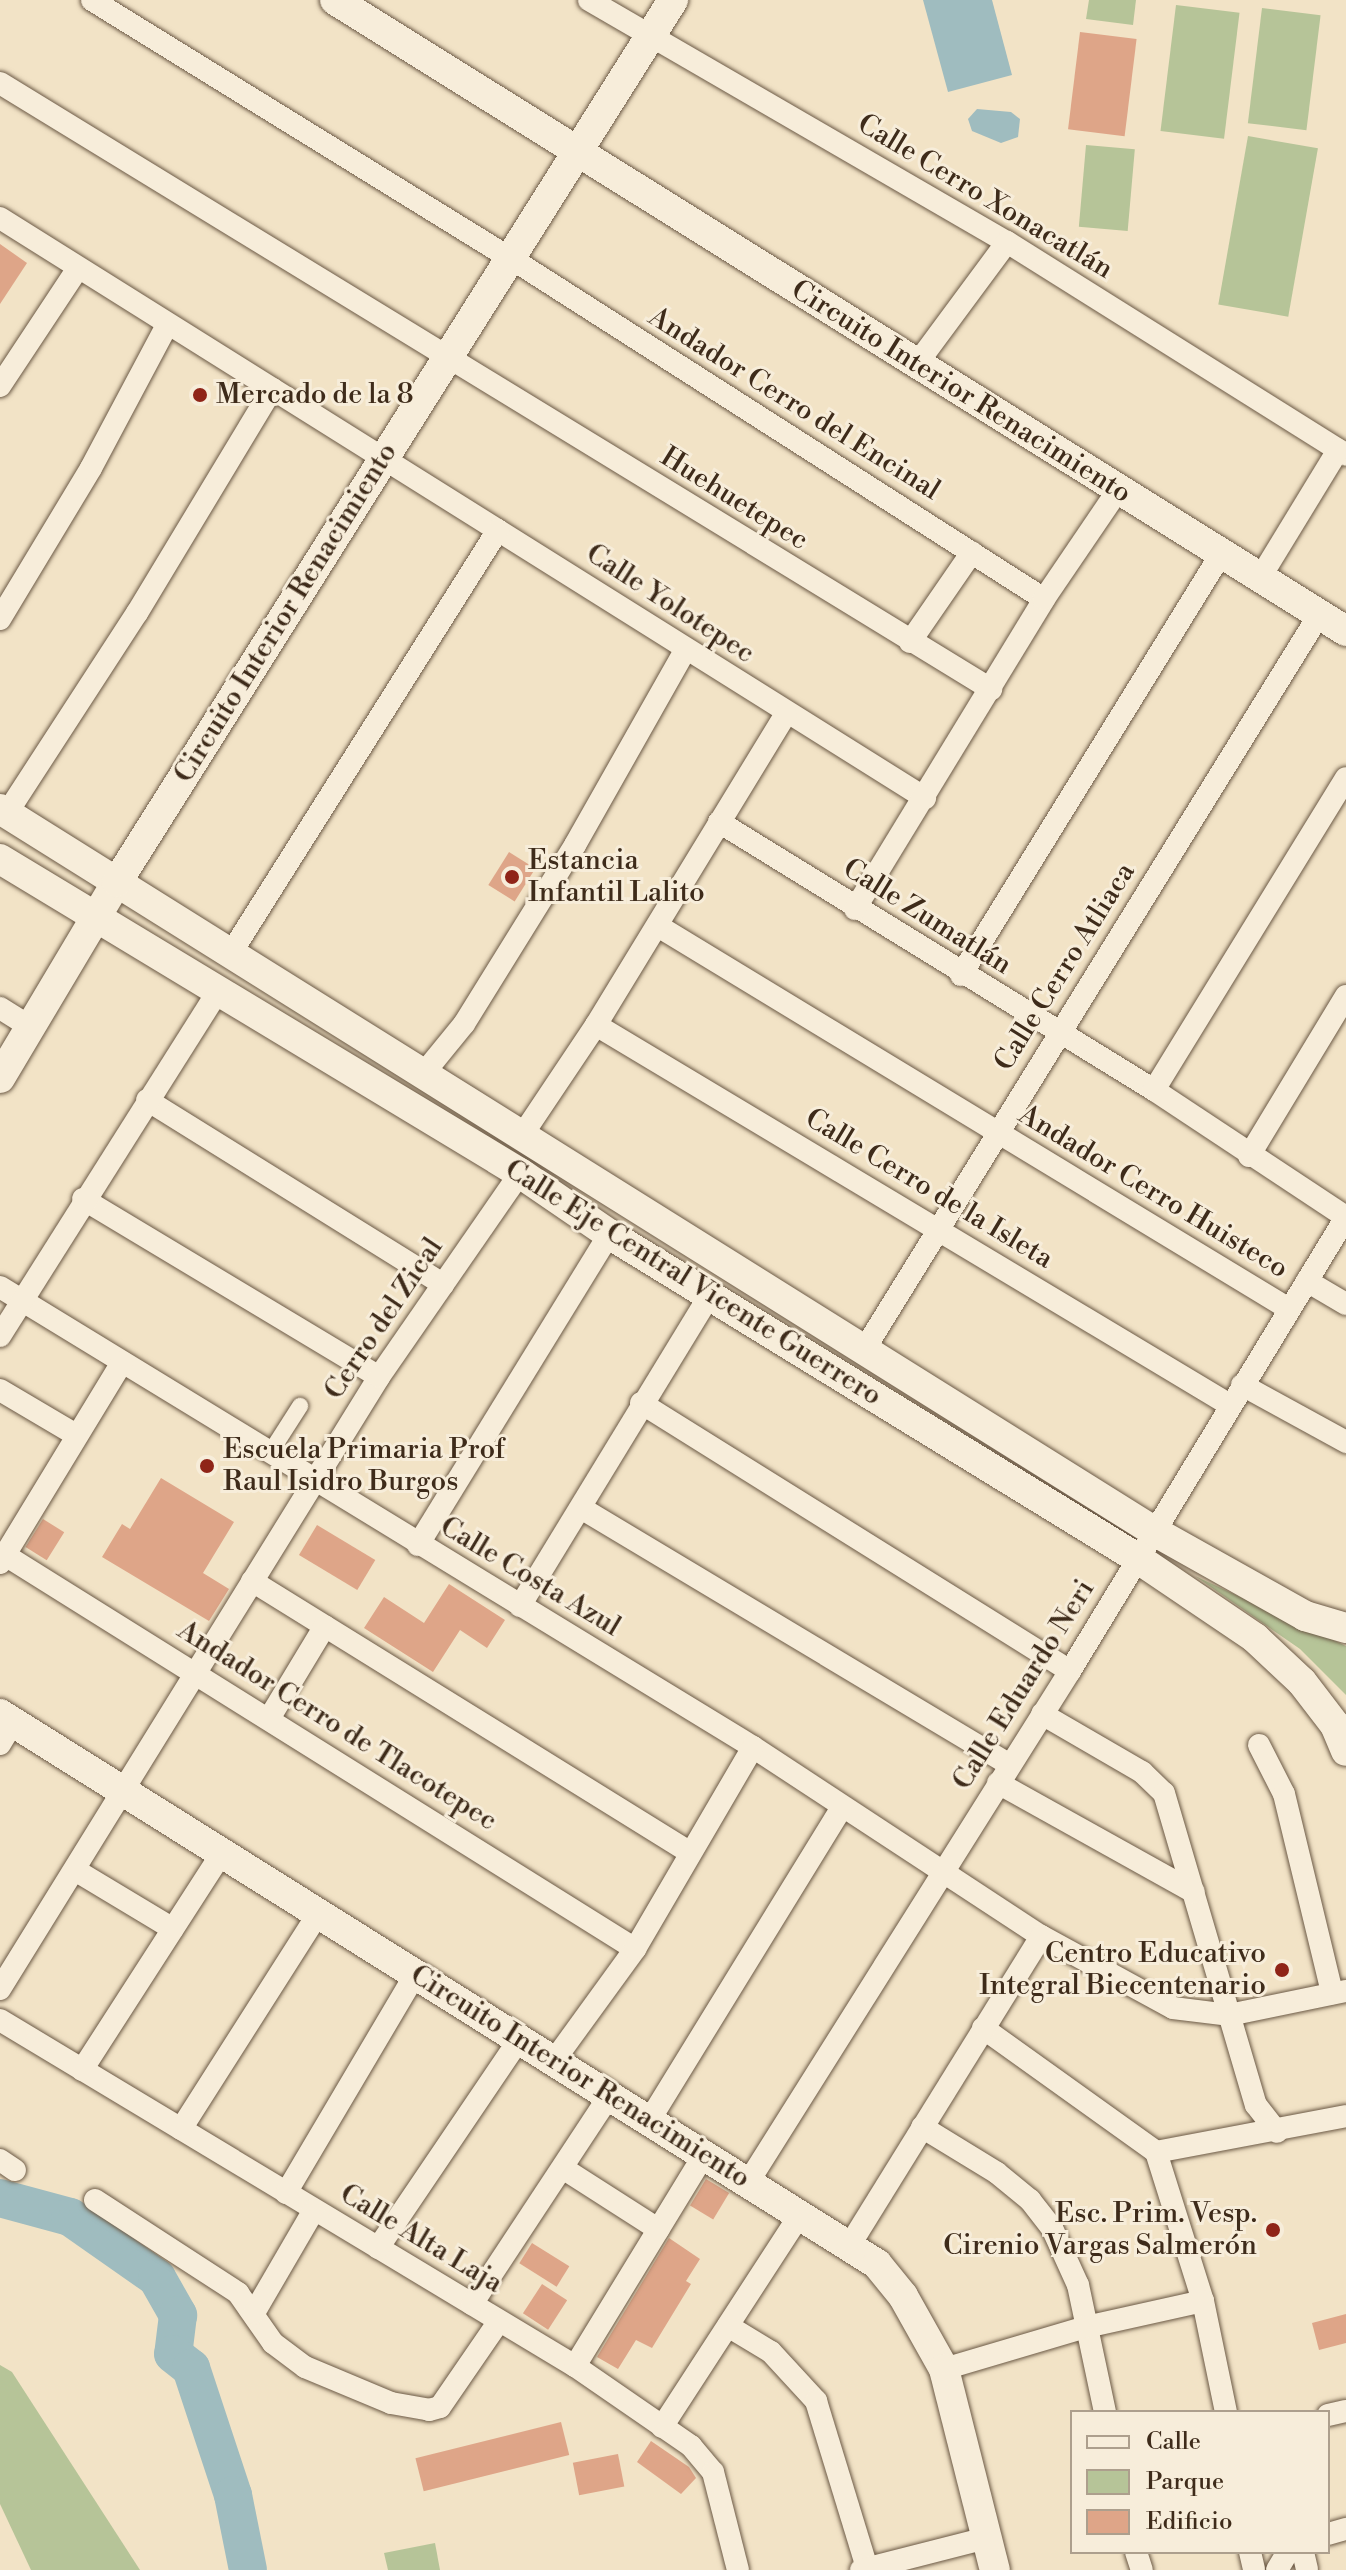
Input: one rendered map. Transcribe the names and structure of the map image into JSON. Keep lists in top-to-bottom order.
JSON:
{
  "streets": {
    "main road": ["Circuito Interior Renacimiento", "Calle Eje Central Vicente Guerrero"],
    "street": [
      "Calle Cerro Xonacatlán",
      "Andador Cerro del Encinal",
      "Huehuetepec",
      "Calle Yolotepec",
      "Calle Zumatlán",
      "Calle Cerro Atliaca",
      "Calle Cerro de la Isleta",
      "Andador Cerro Huisteco",
      "Cerro del Zical",
      "Calle Costa Azul",
      "Calle Eduardo Neri",
      "Andador Cerro de Tlacotepec",
      "Calle Alta Laja"
    ]
  },
  "crossings": [
    ["Calle Cerro Xonacatlán", "Circuito Interior Renacimiento"],
    ["Circuito Interior Renacimiento", "Andador Cerro del Encinal"],
    ["Circuito Interior Renacimiento", "Huehuetepec"],
    ["Circuito Interior Renacimiento", "Calle Yolotepec"],
    ["Circuito Interior Renacimiento", "Calle Cerro Atliaca"],
    ["Circuito Interior Renacimiento", "Calle Eje Central Vicente Guerrero"],
    ["Circuito Interior Renacimiento", "Cerro del Zical"],
    ["Circuito Interior Renacimiento", "Calle Eduardo Neri"],
    ["Calle Zumatlán", "Calle Cerro Atliaca"],
    ["Calle Zumatlán", "Calle Eduardo Neri"],
    ["Calle Cerro Atliaca", "Calle Cerro de la Isleta"],
    ["Calle Cerro Atliaca", "Andador Cerro Huisteco"],
    ["Calle Cerro Atliaca", "Calle Eje Central Vicente Guerrero"],
    ["Calle Cerro de la Isleta", "Calle Eduardo Neri"],
    ["Andador Cerro Huisteco", "Calle Eduardo Neri"],
    ["Calle Eje Central Vicente Guerrero", "Cerro del Zical"],
    ["Calle Eje Central Vicente Guerrero", "Calle Eduardo Neri"],
    ["Cerro del Zical", "Calle Costa Azul"],
    ["Cerro del Zical", "Andador Cerro de Tlacotepec"],
    ["Calle Costa Azul", "Calle Eduardo Neri"]
  ],
  "places": [
    "Mercado de la 8",
    "Estancia Infantil Lalito",
    "Escuela Primaria Prof Raul Isidro Burgos",
    "Centro Educativo Integral Biecentenario",
    "Esc. Prim. Vesp. Cirenio Vargas Salmerón"
  ],
  "legend": ["Calle", "Parque", "Edificio"]
}
